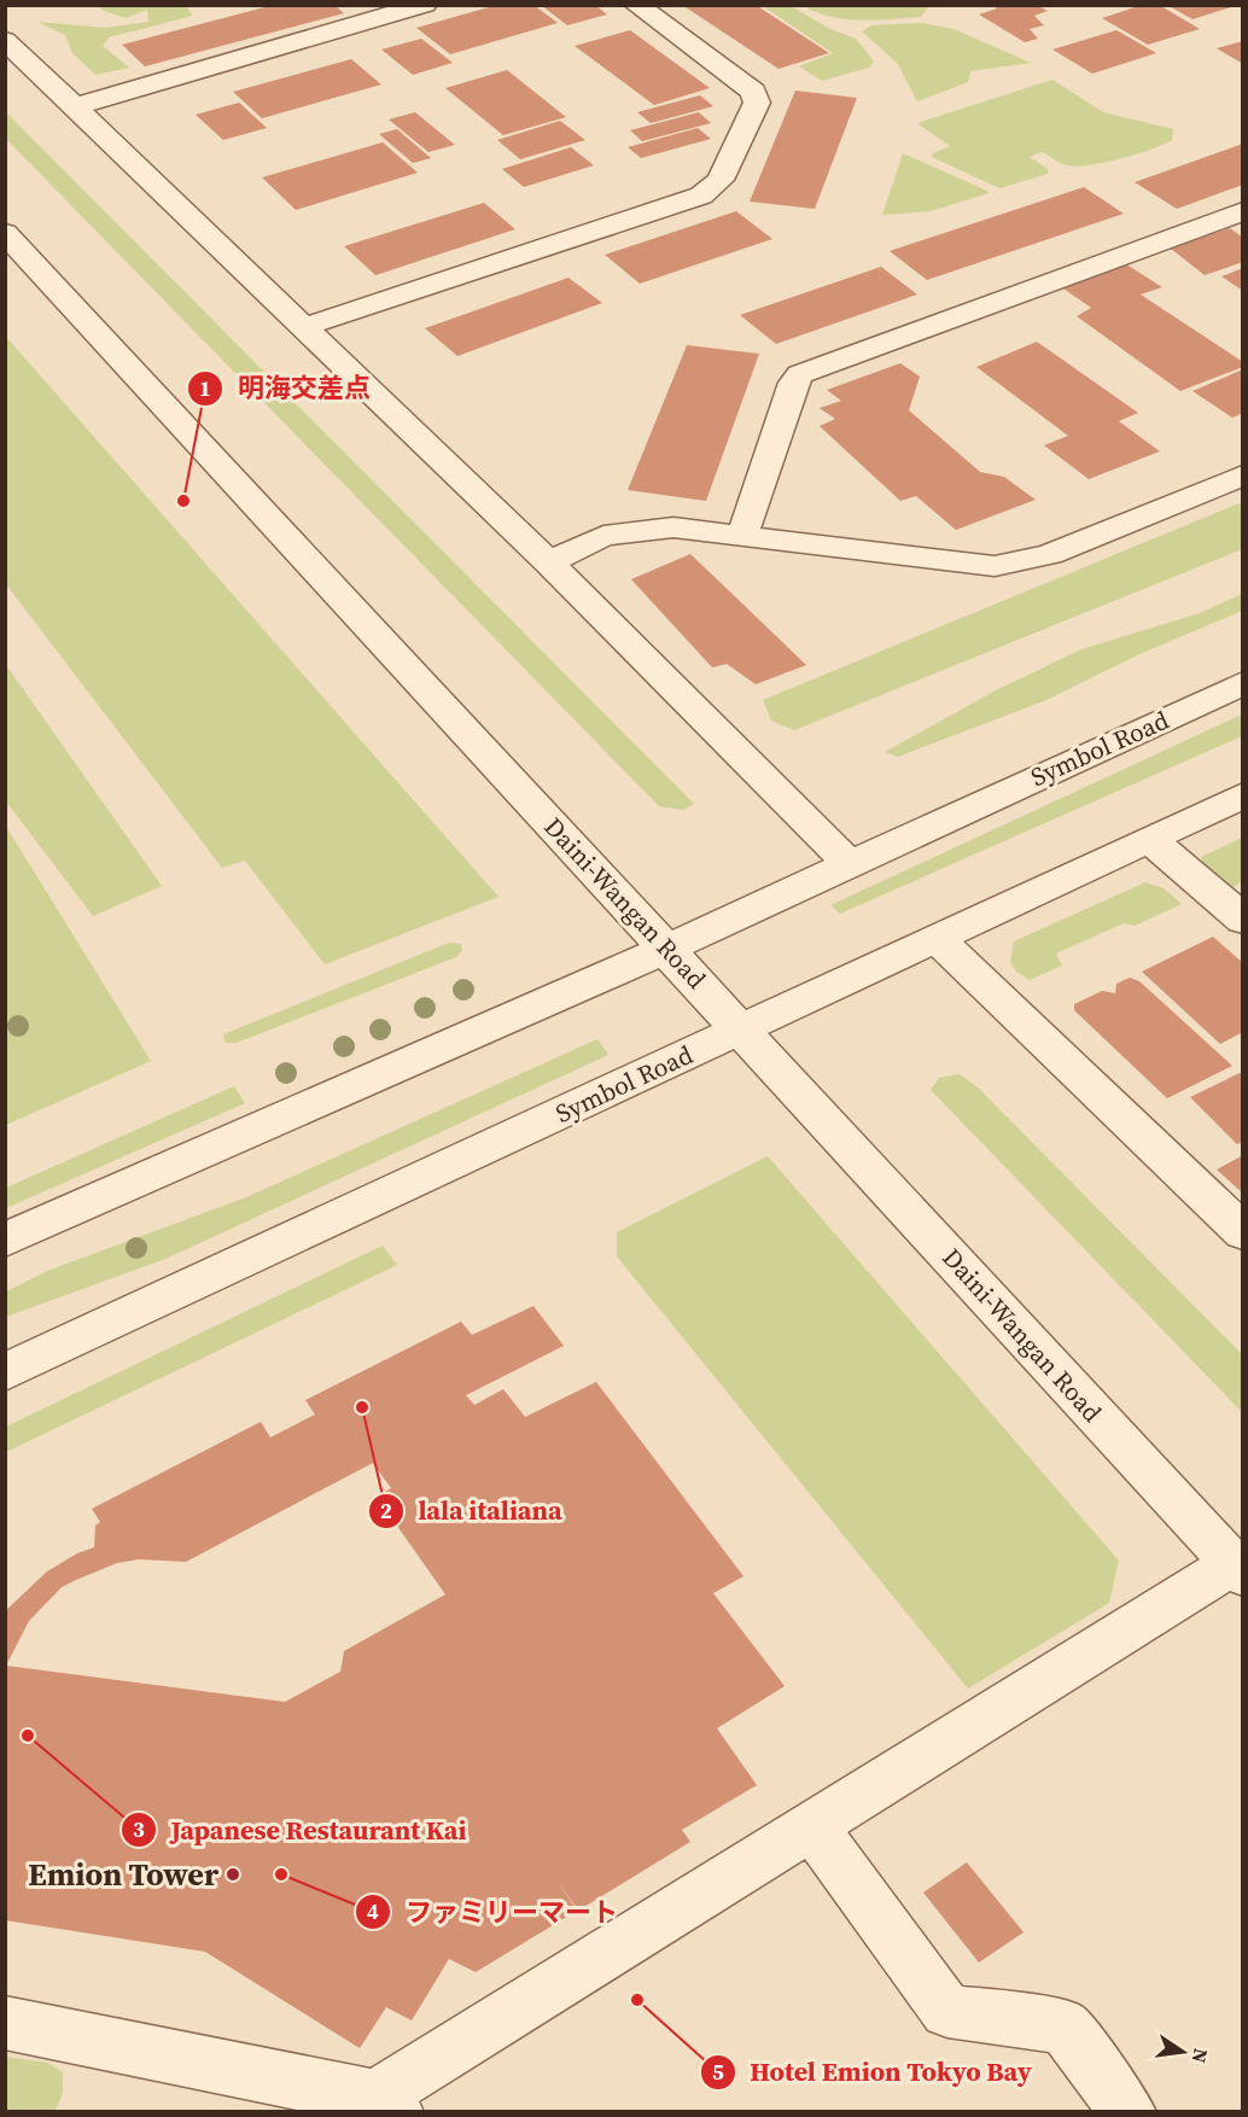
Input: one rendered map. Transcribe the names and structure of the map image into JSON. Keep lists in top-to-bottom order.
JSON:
{
  "streets": {
    "street": ["Symbol Road", "Daini-Wangan Road"]
  },
  "crossings": [
    ["Symbol Road", "Daini-Wangan Road"]
  ],
  "places": [
    "明海交差点",
    "lala italiana",
    "Japanese Restaurant Kai",
    "Emion Tower",
    "ファミリーマート",
    "Hotel Emion Tokyo Bay"
  ],
  "north": "right"
}
